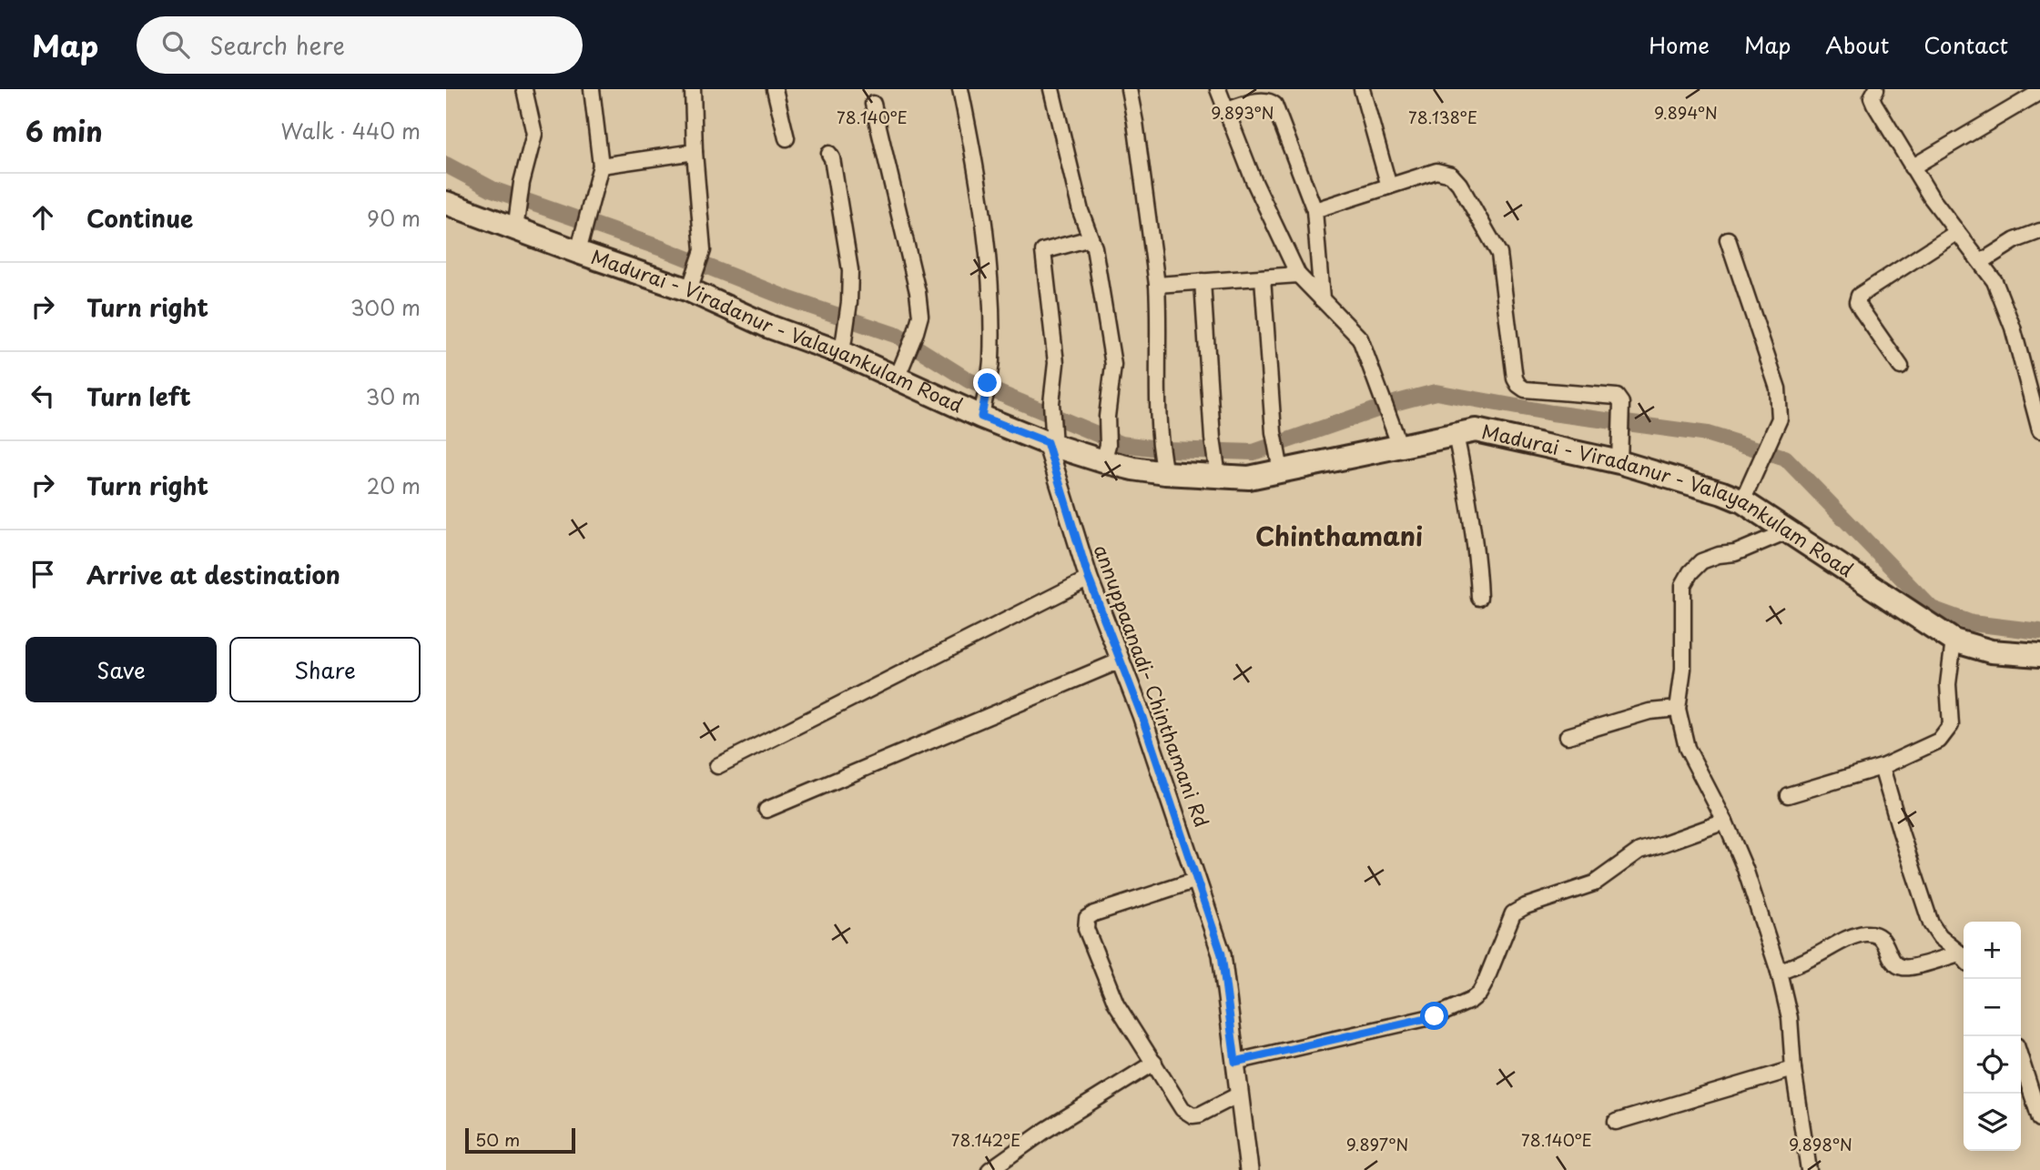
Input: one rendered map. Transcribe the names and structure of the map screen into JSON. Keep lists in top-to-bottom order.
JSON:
{
  "streets": {
    "main road": ["Madurai - Viradanur - Valayankulam Road"],
    "street": ["annuppaanadi- Chinthamani Rd"]
  },
  "crossings": [
    ["Madurai - Viradanur - Valayankulam Road", "annuppaanadi- Chinthamani Rd"]
  ],
  "districts": ["Chinthamani"],
  "scale_bar": "50 m",
  "page": {
    "header": "Map",
    "search": "Search here",
    "nav": [
      "Home",
      "Map",
      "About",
      "Contact"
    ],
    "heading": ["6 min", "Walk · 440 m"],
    "list": [
      ["Continue", "90 m"],
      ["Turn right", "300 m"],
      ["Turn left", "30 m"],
      ["Turn right", "20 m"],
      "Arrive at destination"
    ],
    "buttons": ["Save", "Share"],
    "map_buttons": ["+", "−"],
    "scale": "50 m"
  },
  "coordinates": [
    "9.893°N",
    "9.894°N",
    "78.140°E",
    "78.138°E",
    "78.142°E",
    "9.897°N",
    "9.898°N"
  ]
}
